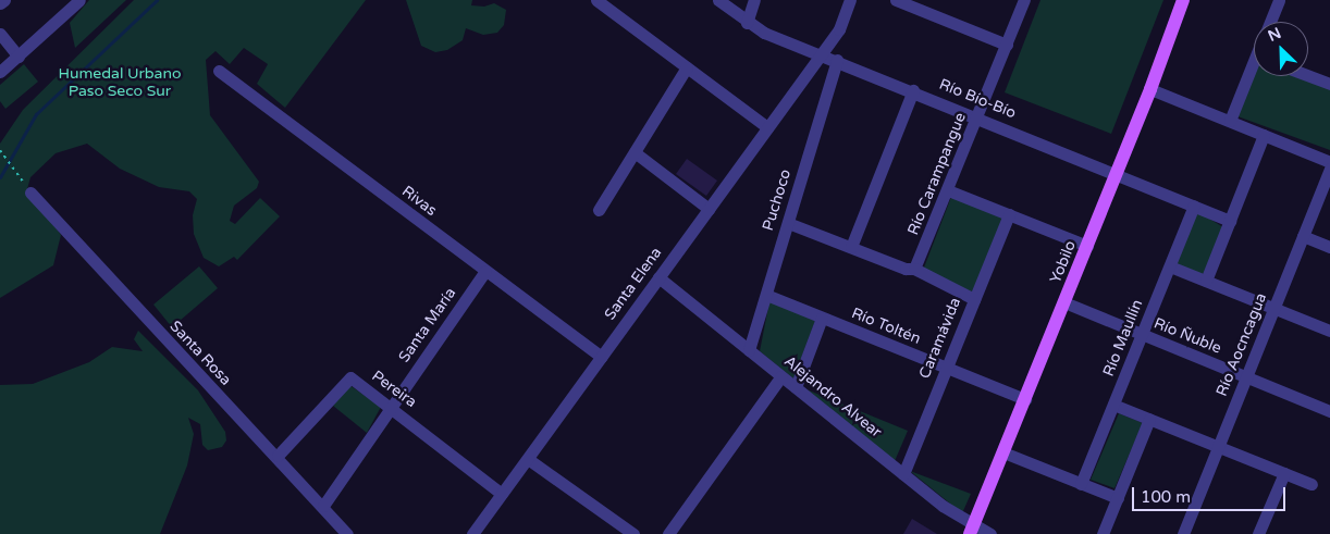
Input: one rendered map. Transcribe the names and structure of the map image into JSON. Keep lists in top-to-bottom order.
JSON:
{
  "streets": {
    "main road": ["Yobilo"],
    "street": [
      "Río Bío-Bío",
      "Río Carampangue",
      "Puchoco",
      "Rivas",
      "Santa Elena",
      "Santa María",
      "Río Toltén",
      "Río Ñuble",
      "Caramávida",
      "Río Maullín",
      "Río Aocncagua",
      "Santa Rosa",
      "Pereira",
      "Alejandro Alvear"
    ]
  },
  "crossings": [
    ["Río Bío-Bío", "Río Carampangue"],
    ["Río Bío-Bío", "Puchoco"],
    ["Río Bío-Bío", "Yobilo"],
    ["Río Bío-Bío", "Santa Elena"],
    ["Río Bío-Bío", "Río Maullín"],
    ["Puchoco", "Río Toltén"],
    ["Puchoco", "Alejandro Alvear"],
    ["Rivas", "Santa Elena"],
    ["Rivas", "Santa María"],
    ["Yobilo", "Río Toltén"],
    ["Yobilo", "Río Ñuble"],
    ["Yobilo", "Alejandro Alvear"],
    ["Santa Elena", "Pereira"],
    ["Santa Elena", "Alejandro Alvear"],
    ["Santa María", "Santa Rosa"],
    ["Santa María", "Pereira"],
    ["Río Toltén", "Caramávida"],
    ["Río Ñuble", "Río Maullín"],
    ["Río Ñuble", "Río Aocncagua"],
    ["Caramávida", "Alejandro Alvear"],
    ["Santa Rosa", "Pereira"]
  ],
  "parks": ["Humedal Urbano Paso Seco Sur"],
  "scale_bar": "100 m",
  "north": "top left"
}
